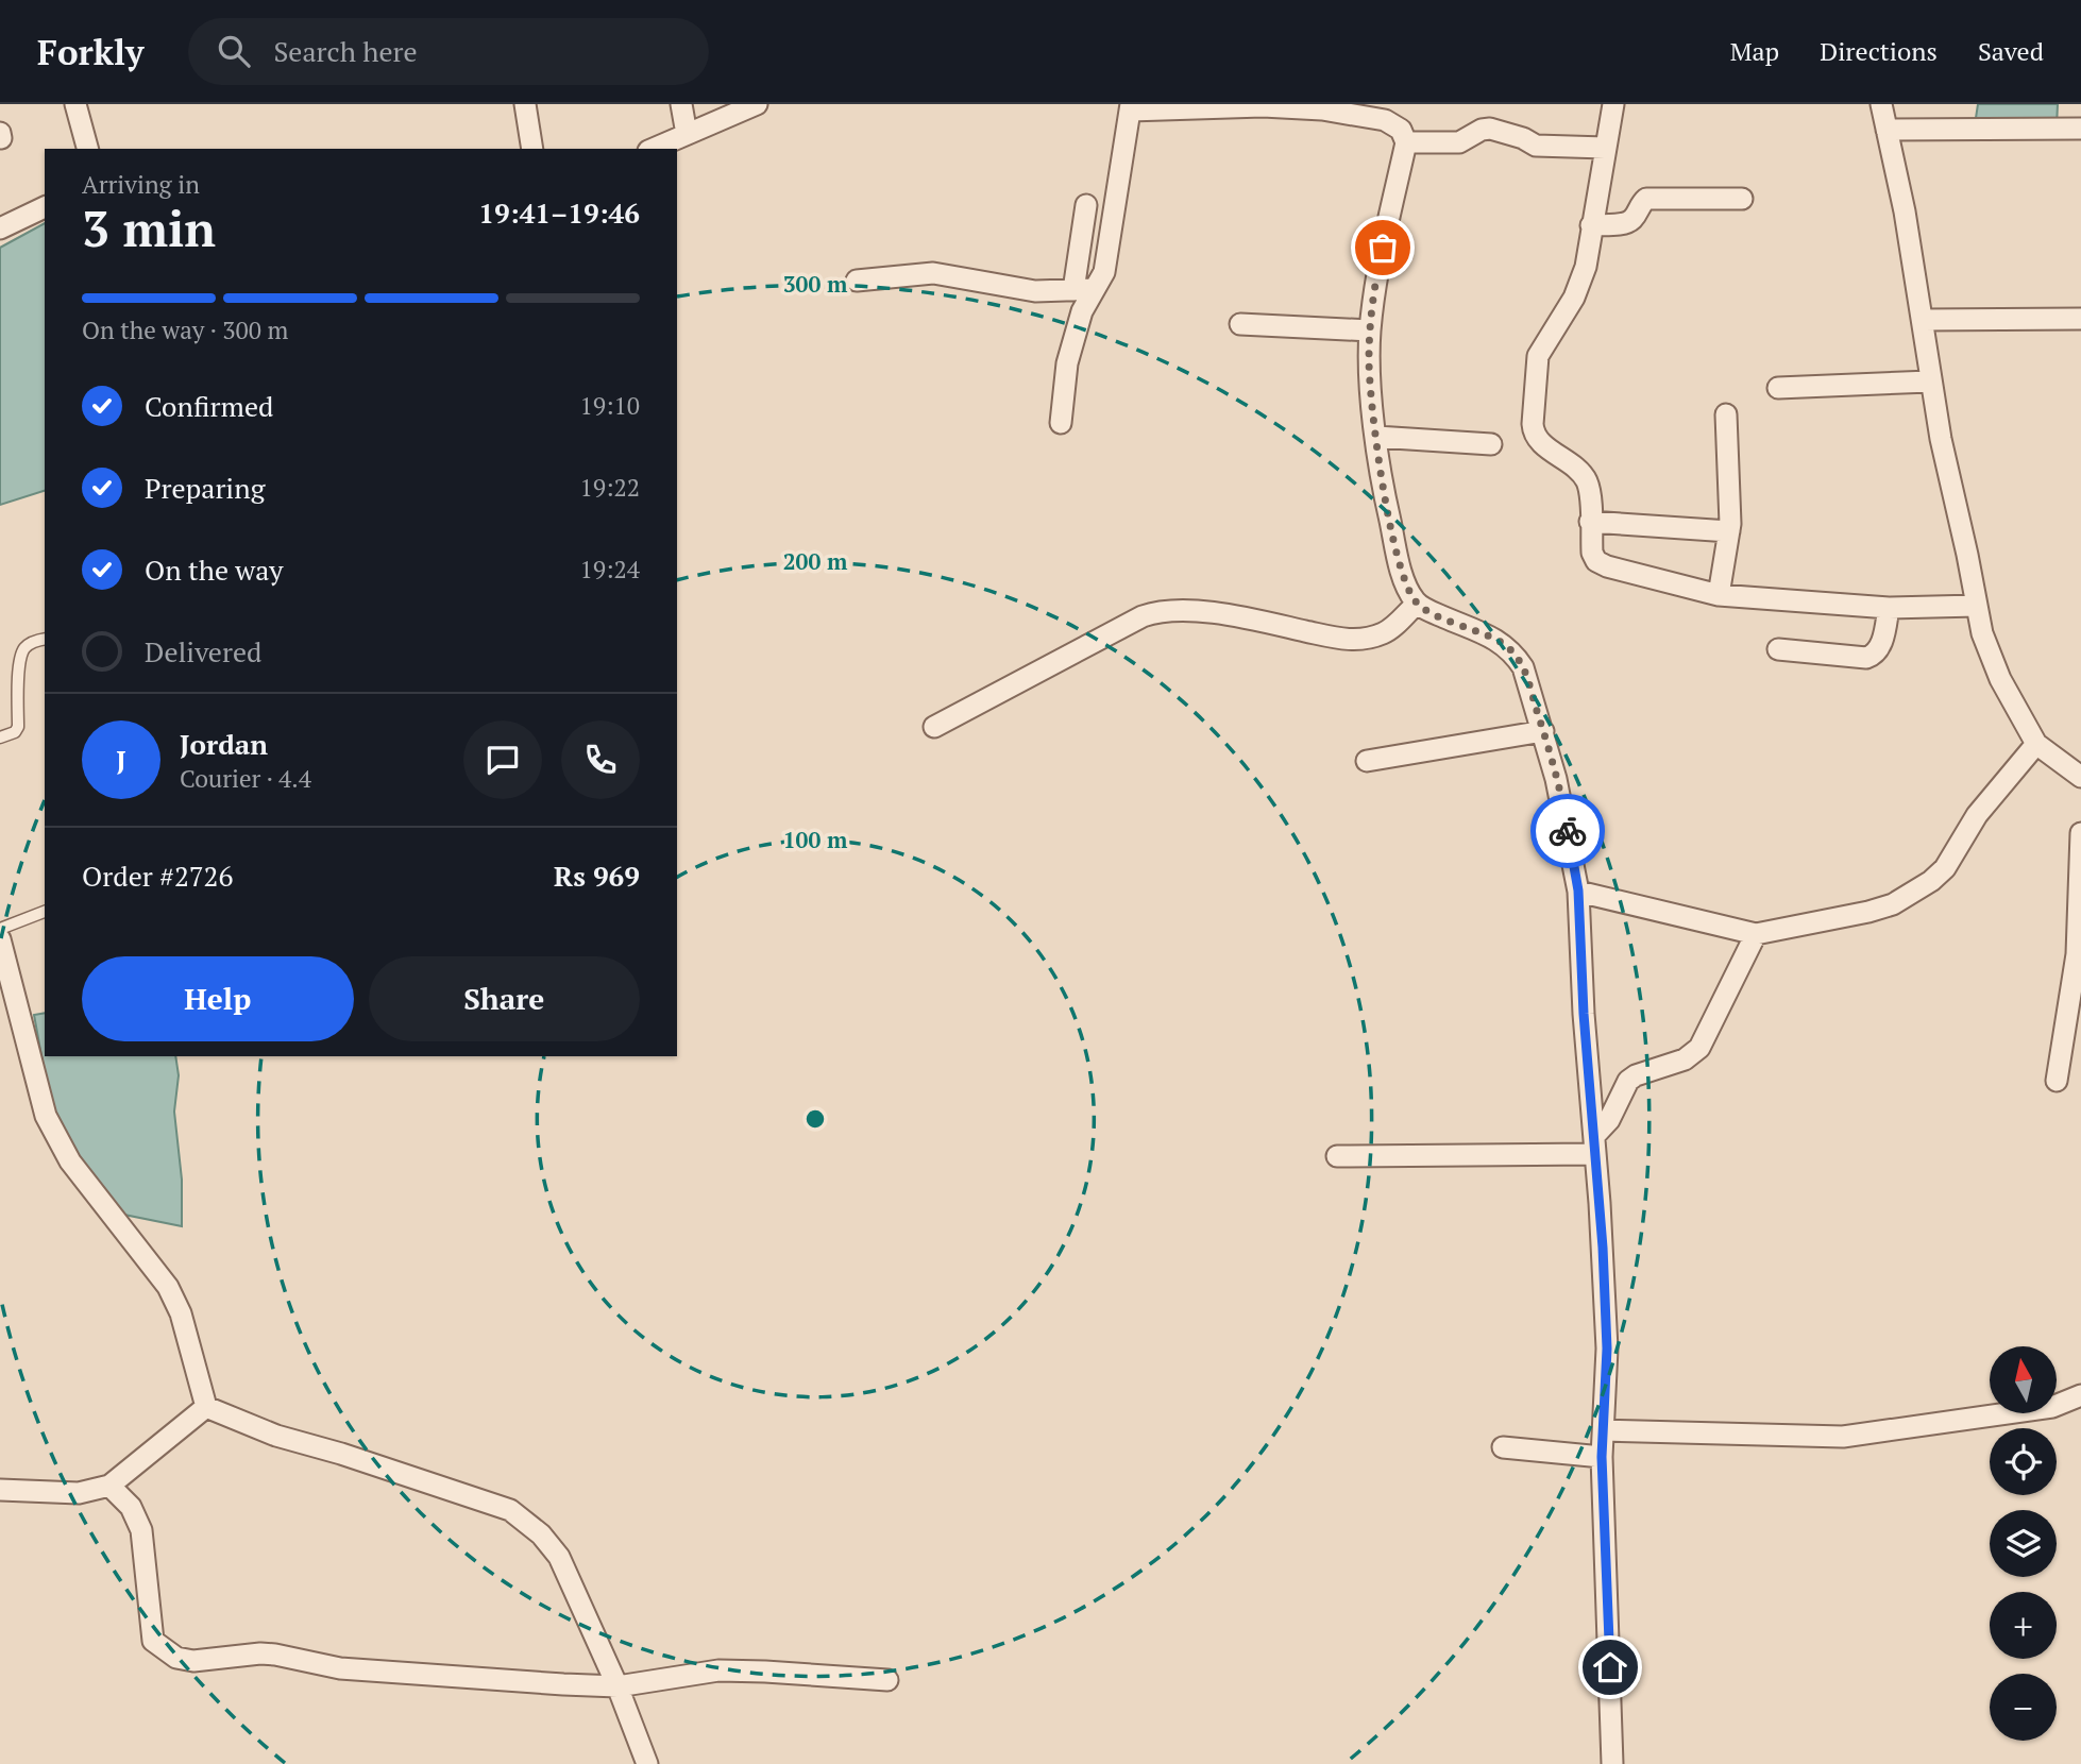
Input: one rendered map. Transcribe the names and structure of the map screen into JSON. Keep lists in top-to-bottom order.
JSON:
{
  "north": "top",
  "page": {
    "header": "Forkly",
    "search": "Search here",
    "nav": ["Map", "Directions", "Saved"],
    "heading": ["3 min", "Arriving in", "19:41–19:46"],
    "panel": [
      "Jordan",
      "Courier · 4.4",
      "Order #2726",
      "Rs 969"
    ],
    "bar": "On the way · 300 m",
    "list": [
      ["Confirmed", "19:10"],
      ["Preparing", "19:22"],
      ["On the way", "19:24"],
      "Delivered"
    ],
    "round": "J",
    "buttons": ["Help", "Share"],
    "map_buttons": ["+", "−"]
  },
  "rings": ["300 m", "200 m", "100 m"]
}
